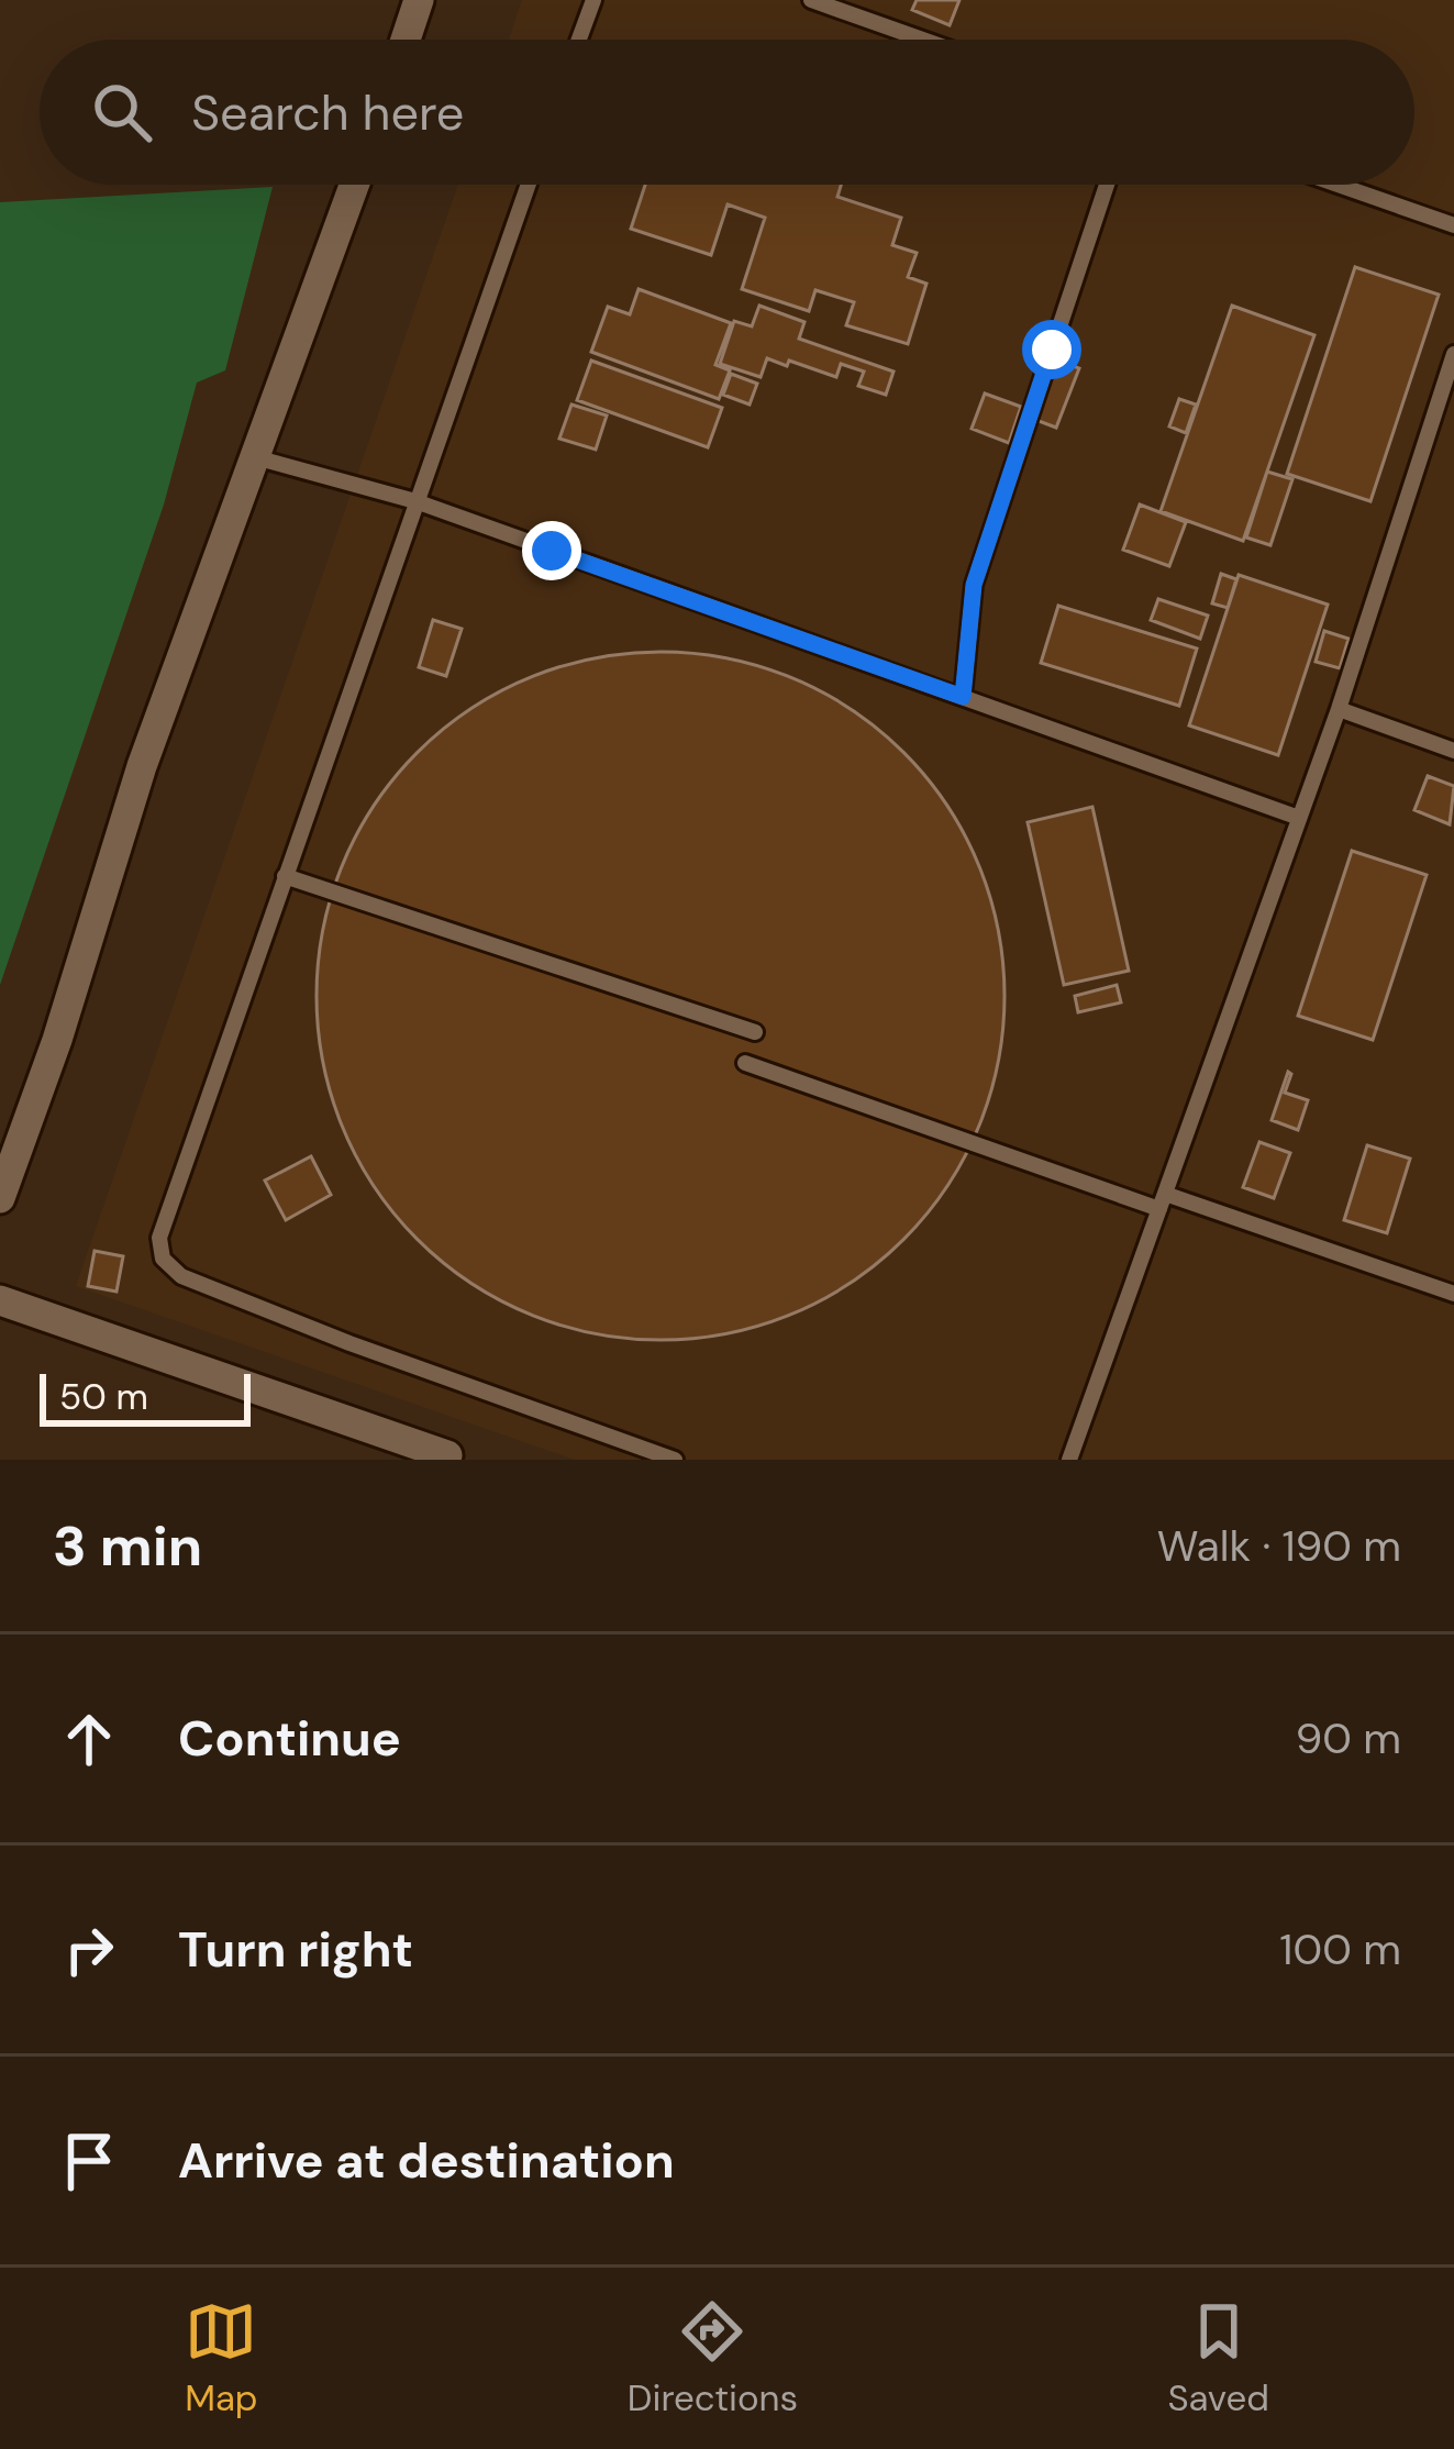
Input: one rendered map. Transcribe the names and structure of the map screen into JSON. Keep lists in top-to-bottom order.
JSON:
{
  "scale_bar": "50 m",
  "page": {
    "search": "Search here",
    "scale": "50 m",
    "heading": ["3 min", "Walk · 190 m"],
    "list": [
      ["Continue", "90 m"],
      ["Turn right", "100 m"],
      "Arrive at destination"
    ],
    "nav": ["Map", "Directions", "Saved"]
  }
}
